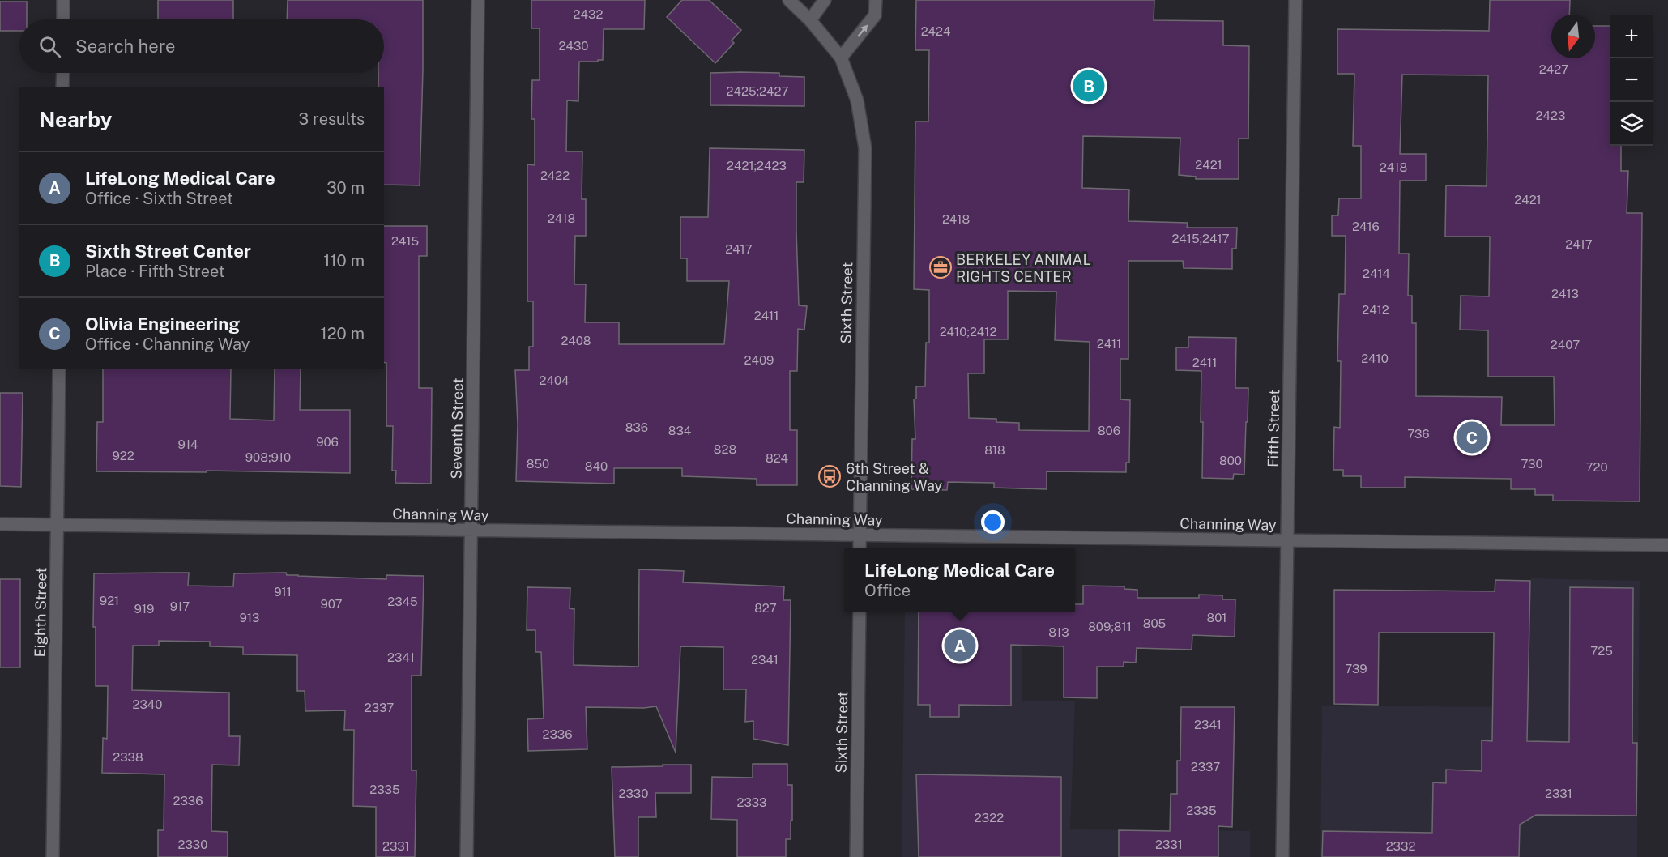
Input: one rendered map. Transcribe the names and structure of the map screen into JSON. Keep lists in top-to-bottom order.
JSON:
{
  "streets": {
    "street": [
      "Sixth Street",
      "Seventh Street",
      "Fifth Street",
      "Channing Way",
      "Eighth Street"
    ]
  },
  "crossings": [
    ["Sixth Street", "Channing Way"],
    ["Seventh Street", "Channing Way"],
    ["Fifth Street", "Channing Way"],
    ["Channing Way", "Eighth Street"]
  ],
  "places": {
    "office": ["BERKELEY ANIMAL RIGHTS CENTER"],
    "bus stop": ["6th Street & Channing Way"]
  },
  "house_numbers": [
    "2432",
    "2424",
    "2430",
    "2427",
    "2425;2427",
    "2423",
    "2421",
    "2421;2423",
    "2418",
    "2422",
    "2421",
    "2418",
    "2418",
    "2416",
    "2415;2417",
    "2415",
    "2417",
    "2417",
    "2414",
    "2413",
    "2412",
    "2411",
    "2410;2412",
    "2408",
    "2411",
    "2407",
    "2410",
    "2409",
    "2411",
    "2404",
    "836",
    "834",
    "806",
    "736",
    "906",
    "914",
    "828",
    "818",
    "922",
    "908;910",
    "824",
    "800",
    "850",
    "730",
    "840",
    "720",
    "911",
    "921",
    "2345",
    "907",
    "917",
    "827",
    "919",
    "913",
    "801",
    "805",
    "809;811",
    "813",
    "725",
    "2341",
    "2341",
    "739",
    "2340",
    "2337",
    "2341",
    "2336",
    "2338",
    "2337",
    "2335",
    "2330",
    "2331",
    "2336",
    "2333",
    "2335",
    "2322",
    "2330",
    "2331",
    "2331",
    "2332"
  ],
  "north": "bottom",
  "page": {
    "map_buttons": ["+", "−"],
    "search": "Search here",
    "pins": ["B", "C", "A"],
    "heading": ["Nearby", "3 results"],
    "list": [
      {
        "mark": "A",
        "name": "LifeLong Medical Care",
        "note": "Office · Sixth Street",
        "value": "30 m"
      },
      {
        "mark": "B",
        "name": "Sixth Street Center",
        "note": "Place · Fifth Street",
        "value": "110 m"
      },
      {
        "mark": "C",
        "name": "Olivia Engineering",
        "note": "Office · Channing Way",
        "value": "120 m"
      }
    ],
    "popup": ["LifeLong Medical Care", "Office"]
  }
}
